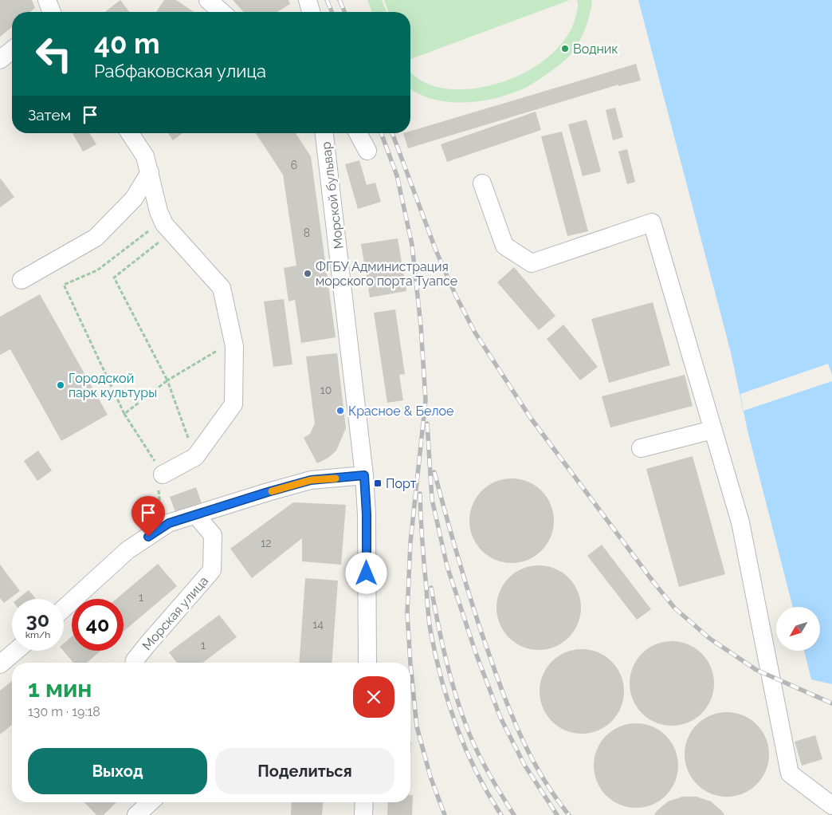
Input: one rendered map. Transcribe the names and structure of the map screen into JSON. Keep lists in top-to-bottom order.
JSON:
{
  "streets": {
    "street": ["Морской бульвар", "Морская улица"]
  },
  "places": {
    "other": [
      "Водник",
      "ФГБУ Администрация морского порта Туапсе",
      "Городской парк культуры",
      "Красное & Белое"
    ],
    "transit": ["Порт"]
  },
  "house_numbers": [
    "6",
    "8",
    "10",
    "12",
    "1",
    "14",
    "1"
  ],
  "north": "bottom left",
  "page": {
    "turn": ["40 m", "Рабфаковская улица"],
    "then": "Затем",
    "speed": "30 km/h",
    "limit": "40",
    "heading": ["1 мин", "130 m · 19:18"],
    "buttons": ["Выход", "Поделиться"]
  }
}
